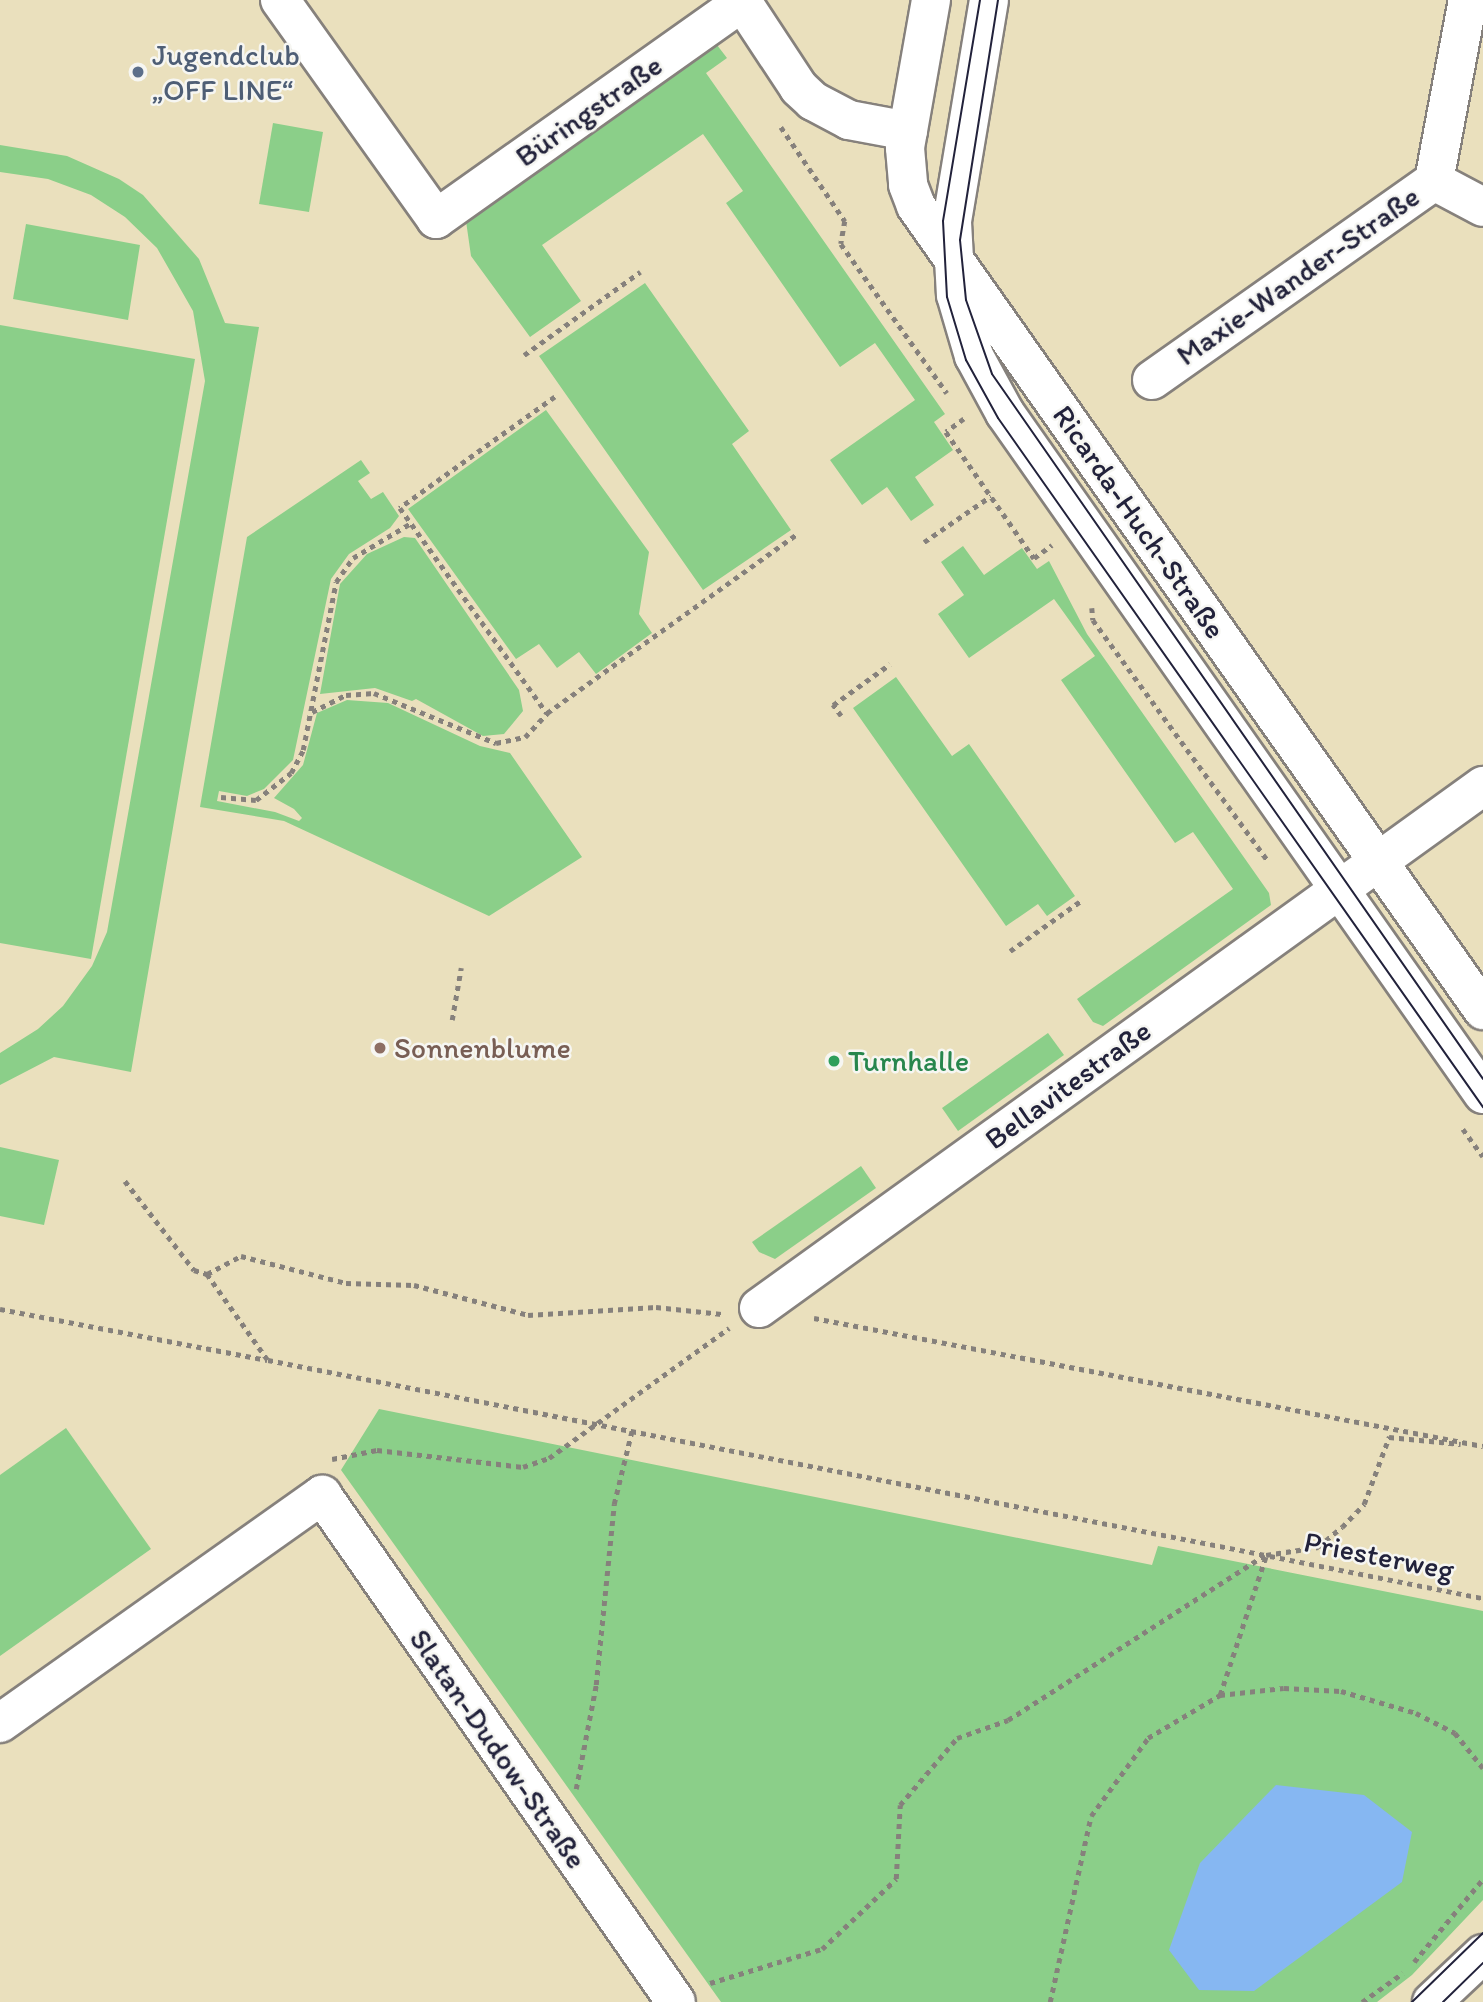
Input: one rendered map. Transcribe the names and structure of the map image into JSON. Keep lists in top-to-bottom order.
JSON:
{
  "streets": {
    "street": [
      "Büringstraße",
      "Maxie-Wander-Straße",
      "Ricarda-Huch-Straße",
      "Bellavitestraße",
      "Slatan-Dudow-Straße"
    ],
    "path": ["Priesterweg"]
  },
  "crossings": [
    ["Ricarda-Huch-Straße", "Bellavitestraße"]
  ],
  "places": ["Jugendclub „OFF LINE“", "Sonnenblume", "Turnhalle"]
}
